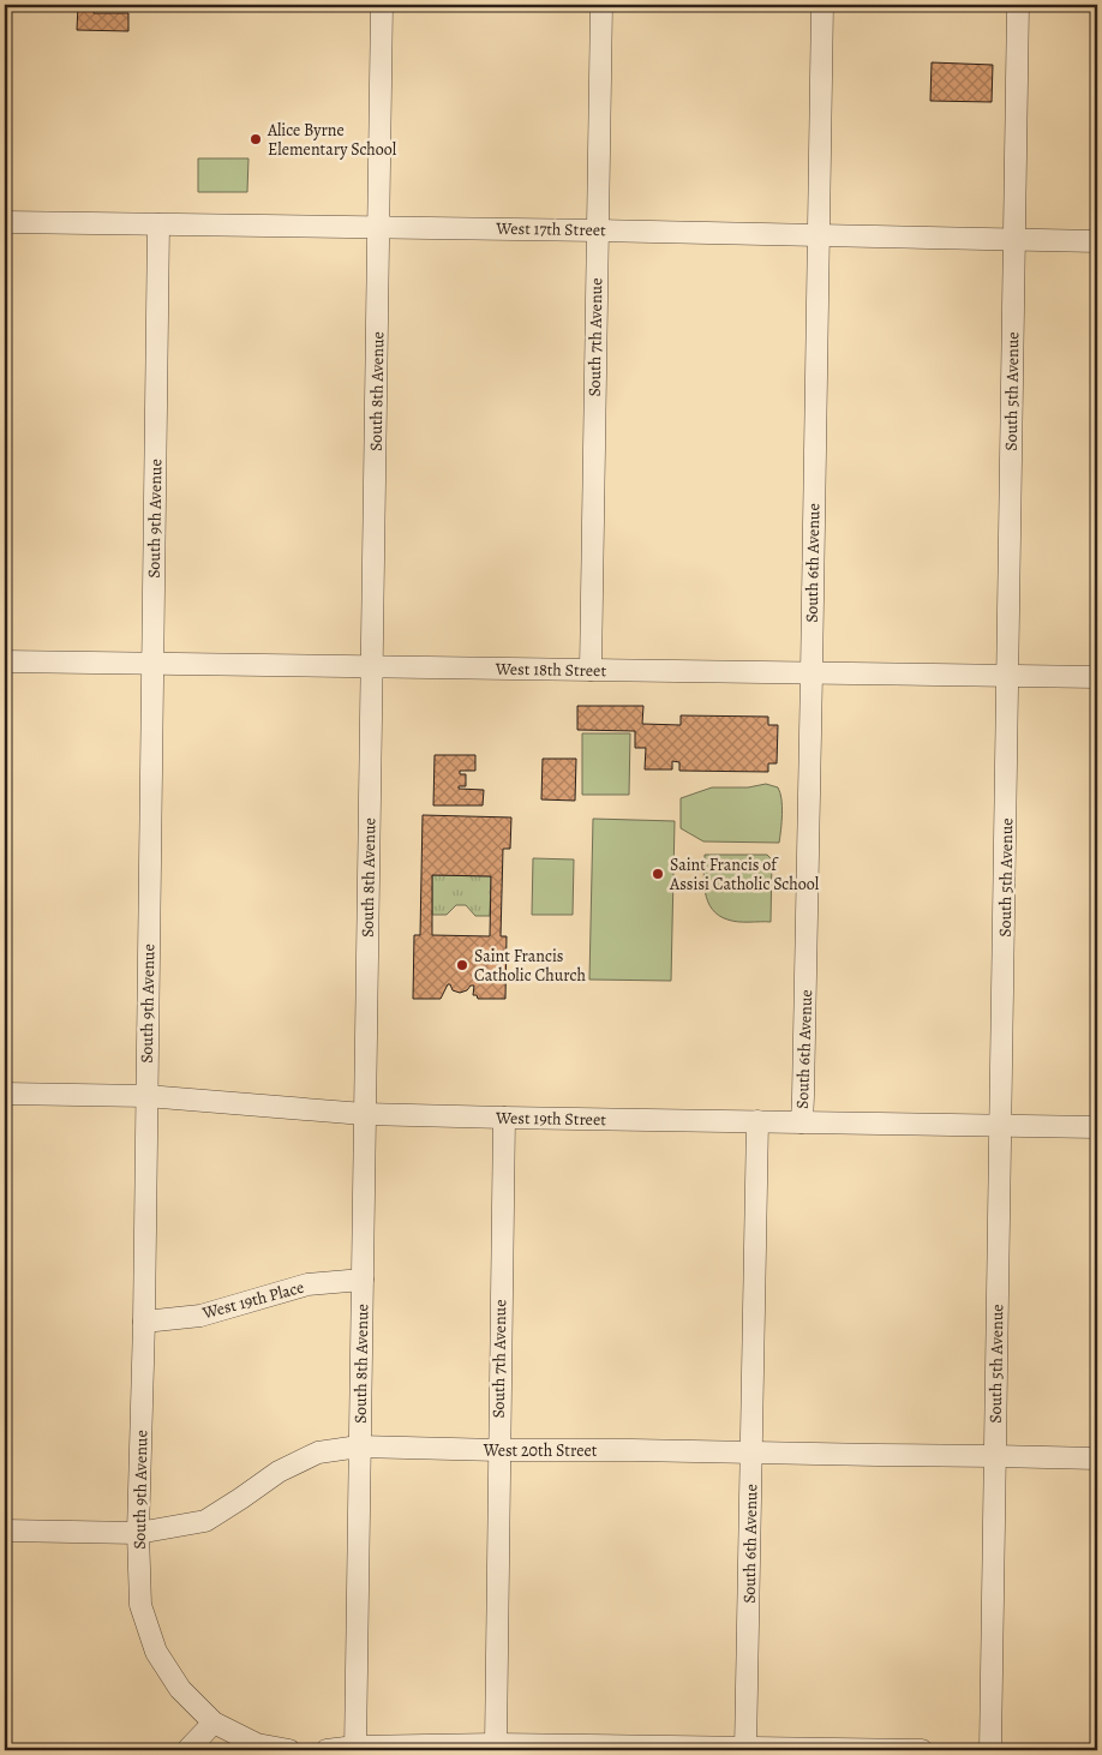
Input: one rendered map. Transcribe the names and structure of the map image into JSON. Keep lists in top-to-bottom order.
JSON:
{
  "streets": {
    "street": [
      "West 17th Street",
      "South 7th Avenue",
      "South 8th Avenue",
      "South 5th Avenue",
      "South 9th Avenue",
      "South 6th Avenue",
      "West 18th Street",
      "West 19th Street",
      "West 19th Place",
      "West 20th Street"
    ]
  },
  "crossings": [
    ["West 17th Street", "South 7th Avenue"],
    ["West 17th Street", "South 8th Avenue"],
    ["West 17th Street", "South 5th Avenue"],
    ["West 17th Street", "South 9th Avenue"],
    ["West 17th Street", "South 6th Avenue"],
    ["South 7th Avenue", "West 18th Street"],
    ["South 7th Avenue", "West 19th Street"],
    ["South 7th Avenue", "West 20th Street"],
    ["South 8th Avenue", "West 18th Street"],
    ["South 8th Avenue", "West 19th Street"],
    ["South 8th Avenue", "West 19th Place"],
    ["South 8th Avenue", "West 20th Street"],
    ["South 5th Avenue", "West 18th Street"],
    ["South 5th Avenue", "West 19th Street"],
    ["South 5th Avenue", "West 20th Street"],
    ["South 9th Avenue", "West 18th Street"],
    ["South 9th Avenue", "West 19th Street"],
    ["South 9th Avenue", "West 19th Place"],
    ["South 9th Avenue", "West 20th Street"],
    ["South 6th Avenue", "West 18th Street"],
    ["South 6th Avenue", "West 19th Street"],
    ["South 6th Avenue", "West 20th Street"]
  ],
  "places": ["Alice Byrne Elementary School", "Saint Francis of Assisi Catholic School", "Saint Francis Catholic Church"]
}
